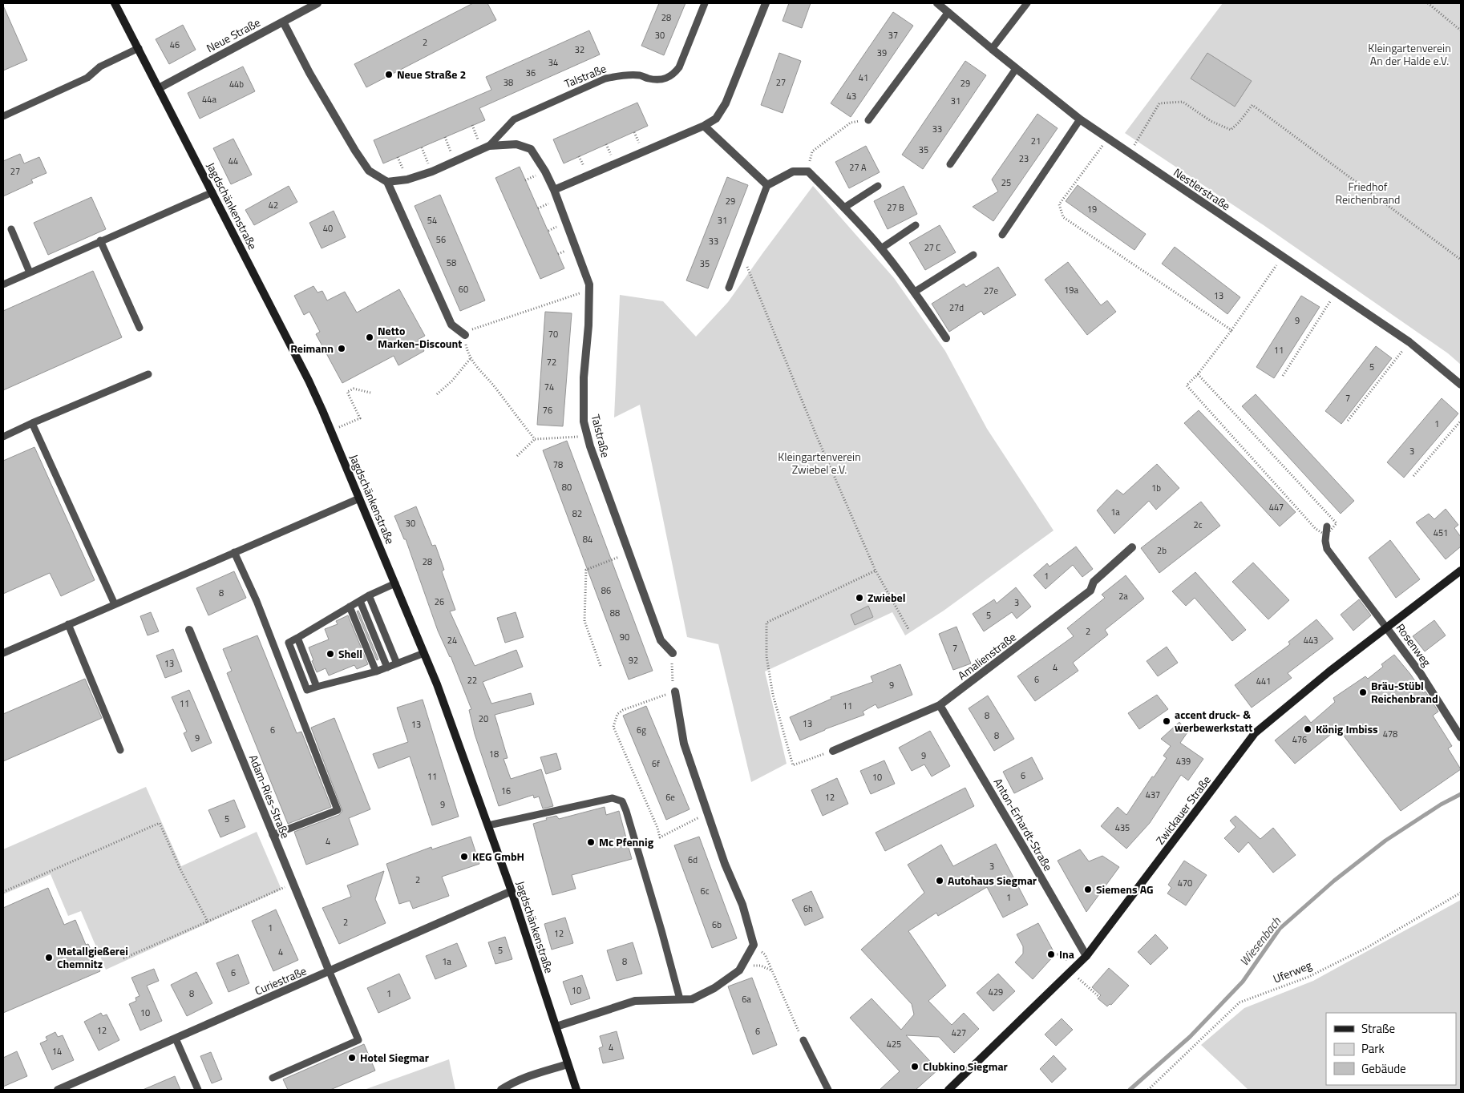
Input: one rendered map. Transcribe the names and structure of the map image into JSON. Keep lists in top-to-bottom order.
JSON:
{
  "streets": {
    "main road": ["Jagdschänkenstraße", "Zwickauer Straße"],
    "street": [
      "Neue Straße",
      "Talstraße",
      "Nestlerstraße",
      "Rosenweg",
      "Amalienstraße",
      "Adam-Ries-Straße",
      "Anton-Erhardt-Straße",
      "Curiestraße"
    ],
    "path": ["Uferweg"]
  },
  "crossings": [
    ["Neue Straße", "Jagdschänkenstraße"],
    ["Jagdschänkenstraße", "Curiestraße"],
    ["Rosenweg", "Zwickauer Straße"],
    ["Amalienstraße", "Anton-Erhardt-Straße"],
    ["Adam-Ries-Straße", "Curiestraße"],
    ["Zwickauer Straße", "Anton-Erhardt-Straße"]
  ],
  "water": ["Wiesenbach"],
  "parks": ["Kleingartenverein An der Halde e.V.", "Friedhof Reichenbrand", "Kleingartenverein Zwiebel e.V."],
  "places": [
    "Neue Straße 2",
    "Netto Marken-Discount",
    "Reimann",
    "Zwiebel",
    "Shell",
    "Bräu-Stübl Reichenbrand",
    "accent druck- & werbewerkstatt",
    "König Imbiss",
    "Mc Pfennig",
    "KEG GmbH",
    "Autohaus Siegmar",
    "Siemens AG",
    "Ina",
    "Metallgießerei Chemnitz",
    "Hotel Siegmar",
    "Clubkino Siegmar"
  ],
  "house_numbers": [
    "28",
    "30",
    "37",
    "2",
    "46",
    "32",
    "39",
    "34",
    "36",
    "41",
    "38",
    "27",
    "29",
    "44b",
    "43",
    "44a",
    "31",
    "33",
    "21",
    "35",
    "23",
    "44",
    "27 A",
    "27",
    "25",
    "29",
    "42",
    "27 B",
    "19",
    "54",
    "31",
    "40",
    "56",
    "33",
    "27 C",
    "58",
    "35",
    "60",
    "19a",
    "27e",
    "13",
    "27d",
    "9",
    "70",
    "11",
    "72",
    "5",
    "74",
    "7",
    "76",
    "1",
    "3",
    "78",
    "80",
    "1b",
    "447",
    "1a",
    "82",
    "30",
    "2c",
    "451",
    "84",
    "2b",
    "28",
    "1",
    "86",
    "8",
    "2a",
    "26",
    "3",
    "88",
    "5",
    "2",
    "90",
    "24",
    "443",
    "7",
    "92",
    "13",
    "4",
    "6",
    "22",
    "441",
    "9",
    "11",
    "11",
    "8",
    "20",
    "13",
    "13",
    "6",
    "6g",
    "478",
    "8",
    "9",
    "476",
    "18",
    "9",
    "439",
    "6f",
    "6",
    "11",
    "10",
    "16",
    "437",
    "6e",
    "12",
    "9",
    "5",
    "435",
    "4",
    "6d",
    "3",
    "2",
    "470",
    "6c",
    "1",
    "6h",
    "2",
    "6b",
    "1",
    "12",
    "5",
    "4",
    "1a",
    "8",
    "6",
    "10",
    "429",
    "8",
    "1",
    "6a",
    "10",
    "12",
    "6",
    "427",
    "425",
    "4",
    "14"
  ],
  "legend": ["Straße", "Park", "Gebäude"]
}
